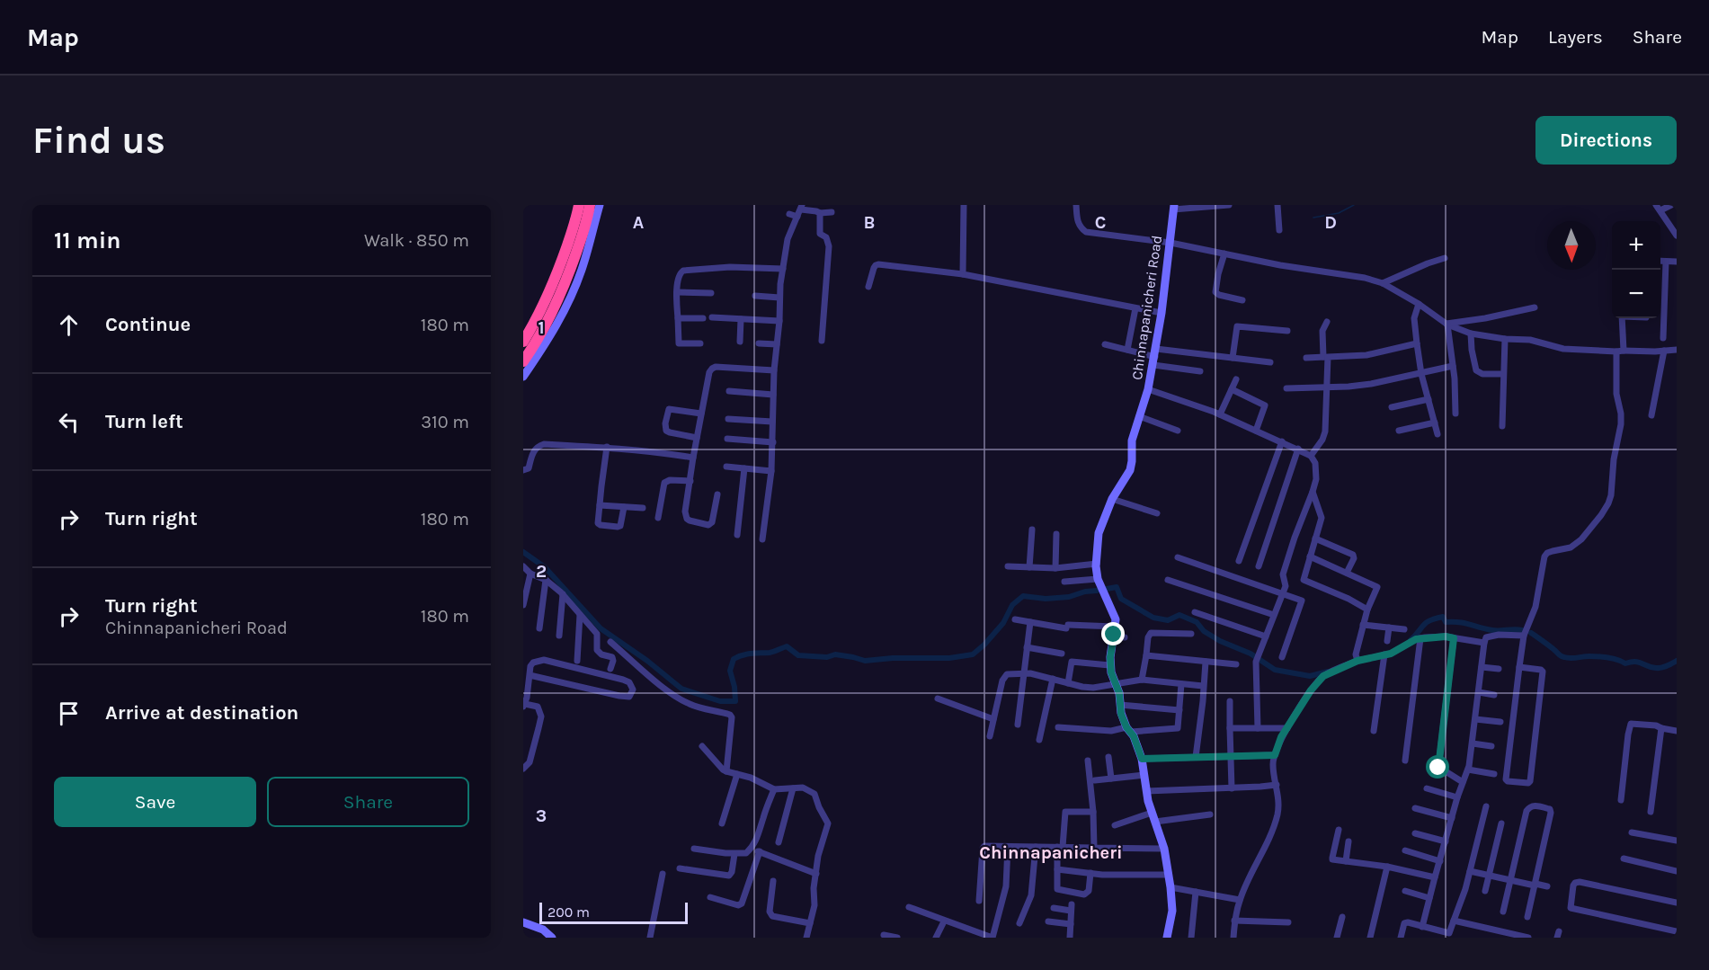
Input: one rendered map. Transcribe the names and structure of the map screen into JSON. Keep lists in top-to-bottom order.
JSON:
{
  "streets": {
    "street": ["Chinnapanicheri Road"]
  },
  "districts": ["Chinnapanicheri"],
  "scale_bar": "200 m",
  "north": "bottom",
  "page": {
    "header": "Map",
    "nav": ["Map", "Layers", "Share"],
    "buttons": [
      "Directions",
      ["Save", "Share"]
    ],
    "title": "Find us",
    "heading": ["11 min", "Walk · 850 m"],
    "map_buttons": ["+", "−"],
    "list": [
      ["Continue", "180 m"],
      ["Turn left", "310 m"],
      ["Turn right", "180 m"],
      ["Turn right", "Chinnapanicheri Road", "180 m"],
      "Arrive at destination"
    ],
    "scale": "200 m"
  },
  "grid": {
    "columns": [
      "A",
      "B",
      "C",
      "D"
    ],
    "rows": ["1", "2", "3"]
  }
}
